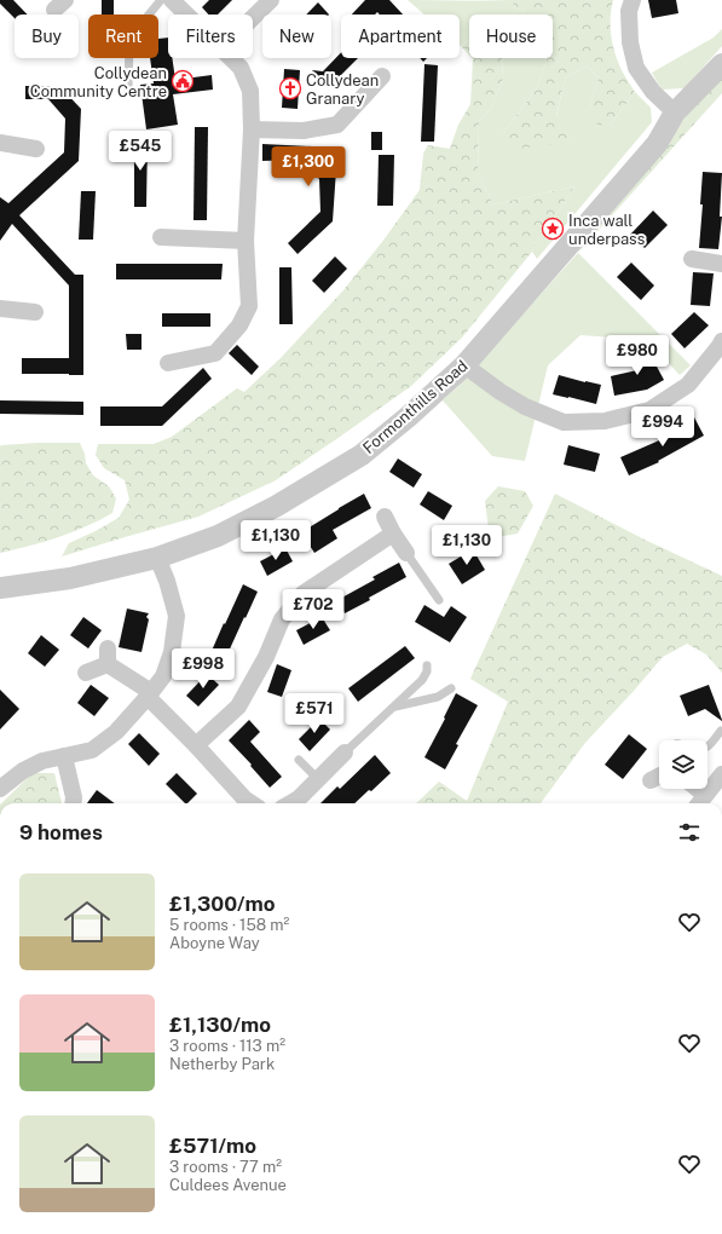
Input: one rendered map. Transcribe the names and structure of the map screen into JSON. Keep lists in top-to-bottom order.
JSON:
{
  "streets": {
    "street": ["Formonthills Road"]
  },
  "places": {
    "public building": ["Collydean Community Centre"],
    "church": ["Collydean Granary"],
    "place": ["Inca wall underpass"]
  },
  "page": {
    "chip": [
      "Buy",
      "Rent",
      "Filters",
      "New",
      "Apartment",
      "House"
    ],
    "price": [
      "£545",
      "£1,300",
      "£980",
      "£994",
      "£1,130",
      "£1,130",
      "£702",
      "£998",
      "£571"
    ],
    "heading": "9 homes",
    "list": [
      {
        "name": "£1,300/mo",
        "note": "5 rooms · 158 m² · Aboyne Way"
      },
      {
        "name": "£1,130/mo",
        "note": "3 rooms · 113 m² · Netherby Park"
      },
      {
        "name": "£571/mo",
        "note": "3 rooms · 77 m² · Culdees Avenue"
      }
    ]
  }
}
